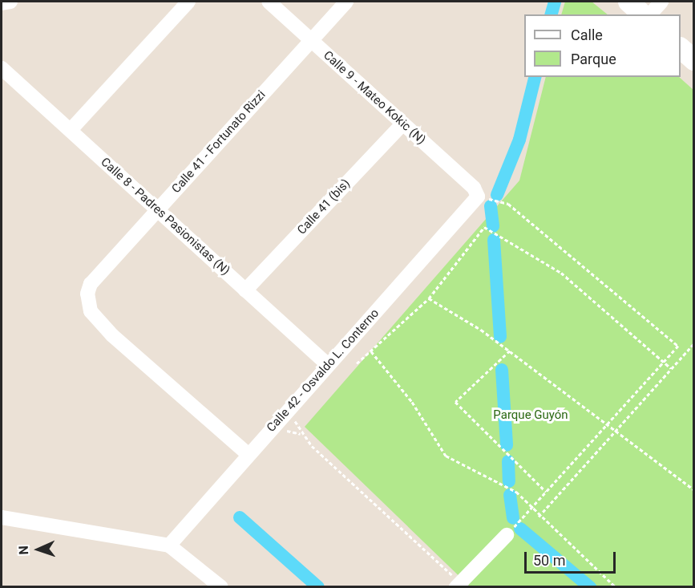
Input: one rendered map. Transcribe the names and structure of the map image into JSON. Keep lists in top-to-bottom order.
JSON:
{
  "streets": {
    "street": [
      "Calle 9 - Mateo Kokic (N)",
      "Calle 41 - Fortunato Rizzi",
      "Calle 41 (bis)",
      "Calle 8 - Padres Pasionistas (N)",
      "Calle 42 - Osvaldo L. Conterno"
    ]
  },
  "crossings": [
    ["Calle 9 - Mateo Kokic (N)", "Calle 41 - Fortunato Rizzi"],
    ["Calle 9 - Mateo Kokic (N)", "Calle 41 (bis)"],
    ["Calle 9 - Mateo Kokic (N)", "Calle 42 - Osvaldo L. Conterno"],
    ["Calle 41 - Fortunato Rizzi", "Calle 8 - Padres Pasionistas (N)"],
    ["Calle 41 - Fortunato Rizzi", "Calle 42 - Osvaldo L. Conterno"],
    ["Calle 41 (bis)", "Calle 8 - Padres Pasionistas (N)"],
    ["Calle 8 - Padres Pasionistas (N)", "Calle 42 - Osvaldo L. Conterno"]
  ],
  "parks": ["Parque Guyón"],
  "legend": ["Calle", "Parque"],
  "scale_bar": "50 m",
  "north": "left"
}
